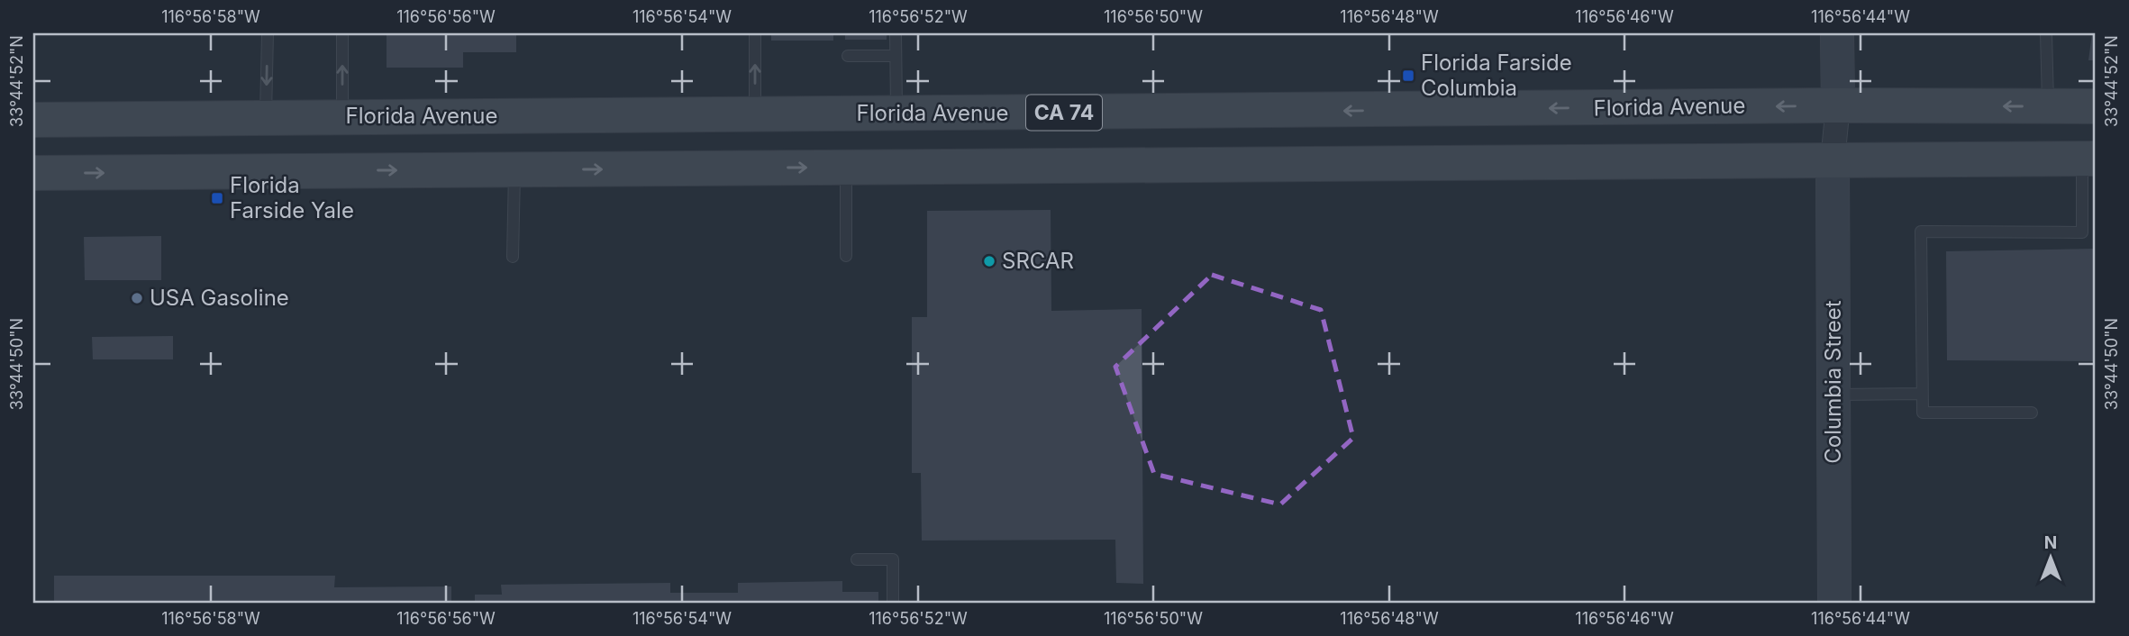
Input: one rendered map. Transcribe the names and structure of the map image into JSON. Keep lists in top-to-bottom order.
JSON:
{
  "streets": {
    "main road": ["Florida Avenue", "CA 74"],
    "street": ["Columbia Street"]
  },
  "places": {
    "transit": ["Florida Farside Columbia", "Florida Farside Yale"],
    "other": ["SRCAR", "USA Gasoline"]
  },
  "north": "top",
  "coordinates": [
    "116°56'58\"W",
    "116°56'56\"W",
    "116°56'54\"W",
    "116°56'52\"W",
    "116°56'50\"W",
    "116°56'48\"W",
    "116°56'46\"W",
    "116°56'44\"W",
    "33°44'52\"N",
    "33°44'50\"N"
  ]
}
